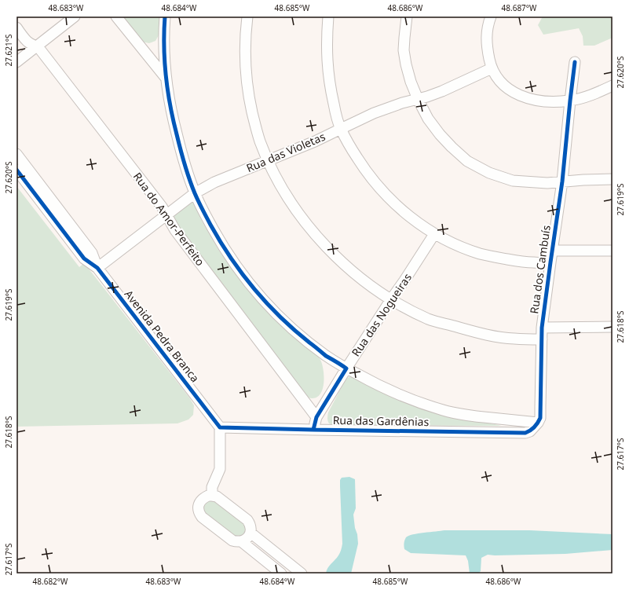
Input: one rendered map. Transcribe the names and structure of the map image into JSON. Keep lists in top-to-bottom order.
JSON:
{
  "streets": {
    "street": [
      "Rua das Violetas",
      "Rua do Amor-Perfeito",
      "Rua dos Cambuís",
      "Rua das Nogueiras",
      "Avenida Pedra Branca",
      "Rua das Gardênias"
    ]
  },
  "crossings": [
    ["Rua das Violetas", "Rua do Amor-Perfeito"],
    ["Rua das Violetas", "Avenida Pedra Branca"],
    ["Rua do Amor-Perfeito", "Rua das Nogueiras"],
    ["Rua dos Cambuís", "Rua das Gardênias"],
    ["Rua das Nogueiras", "Rua das Gardênias"],
    ["Avenida Pedra Branca", "Rua das Gardênias"]
  ],
  "coordinates": [
    "48.683°W",
    "48.684°W",
    "48.685°W",
    "48.686°W",
    "48.687°W",
    "27.621°S",
    "27.620°S",
    "27.619°S",
    "27.618°S",
    "27.617°S",
    "48.682°W"
  ]
}
